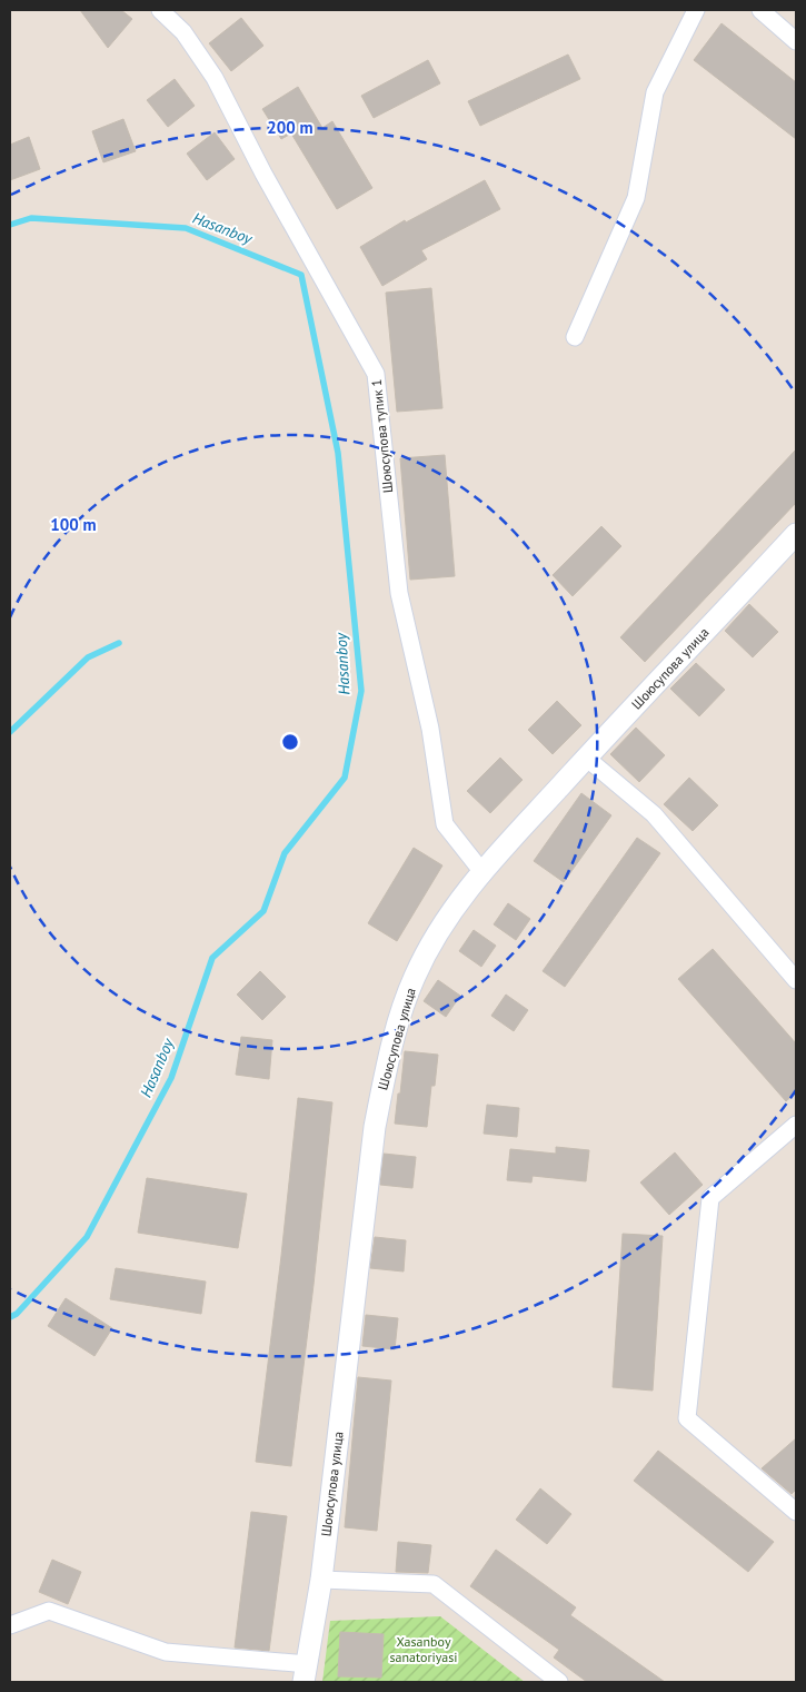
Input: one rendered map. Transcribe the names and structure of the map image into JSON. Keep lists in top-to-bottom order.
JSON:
{
  "streets": {
    "street": ["Шоюсупова тупик 1", "Шоюсупова улица"]
  },
  "crossings": [
    ["Шоюсупова тупик 1", "Шоюсупова улица"]
  ],
  "water": ["Hasanboy"],
  "parks": ["Xasanboy sanatoriyasi"],
  "rings": ["200 m", "100 m"]
}
